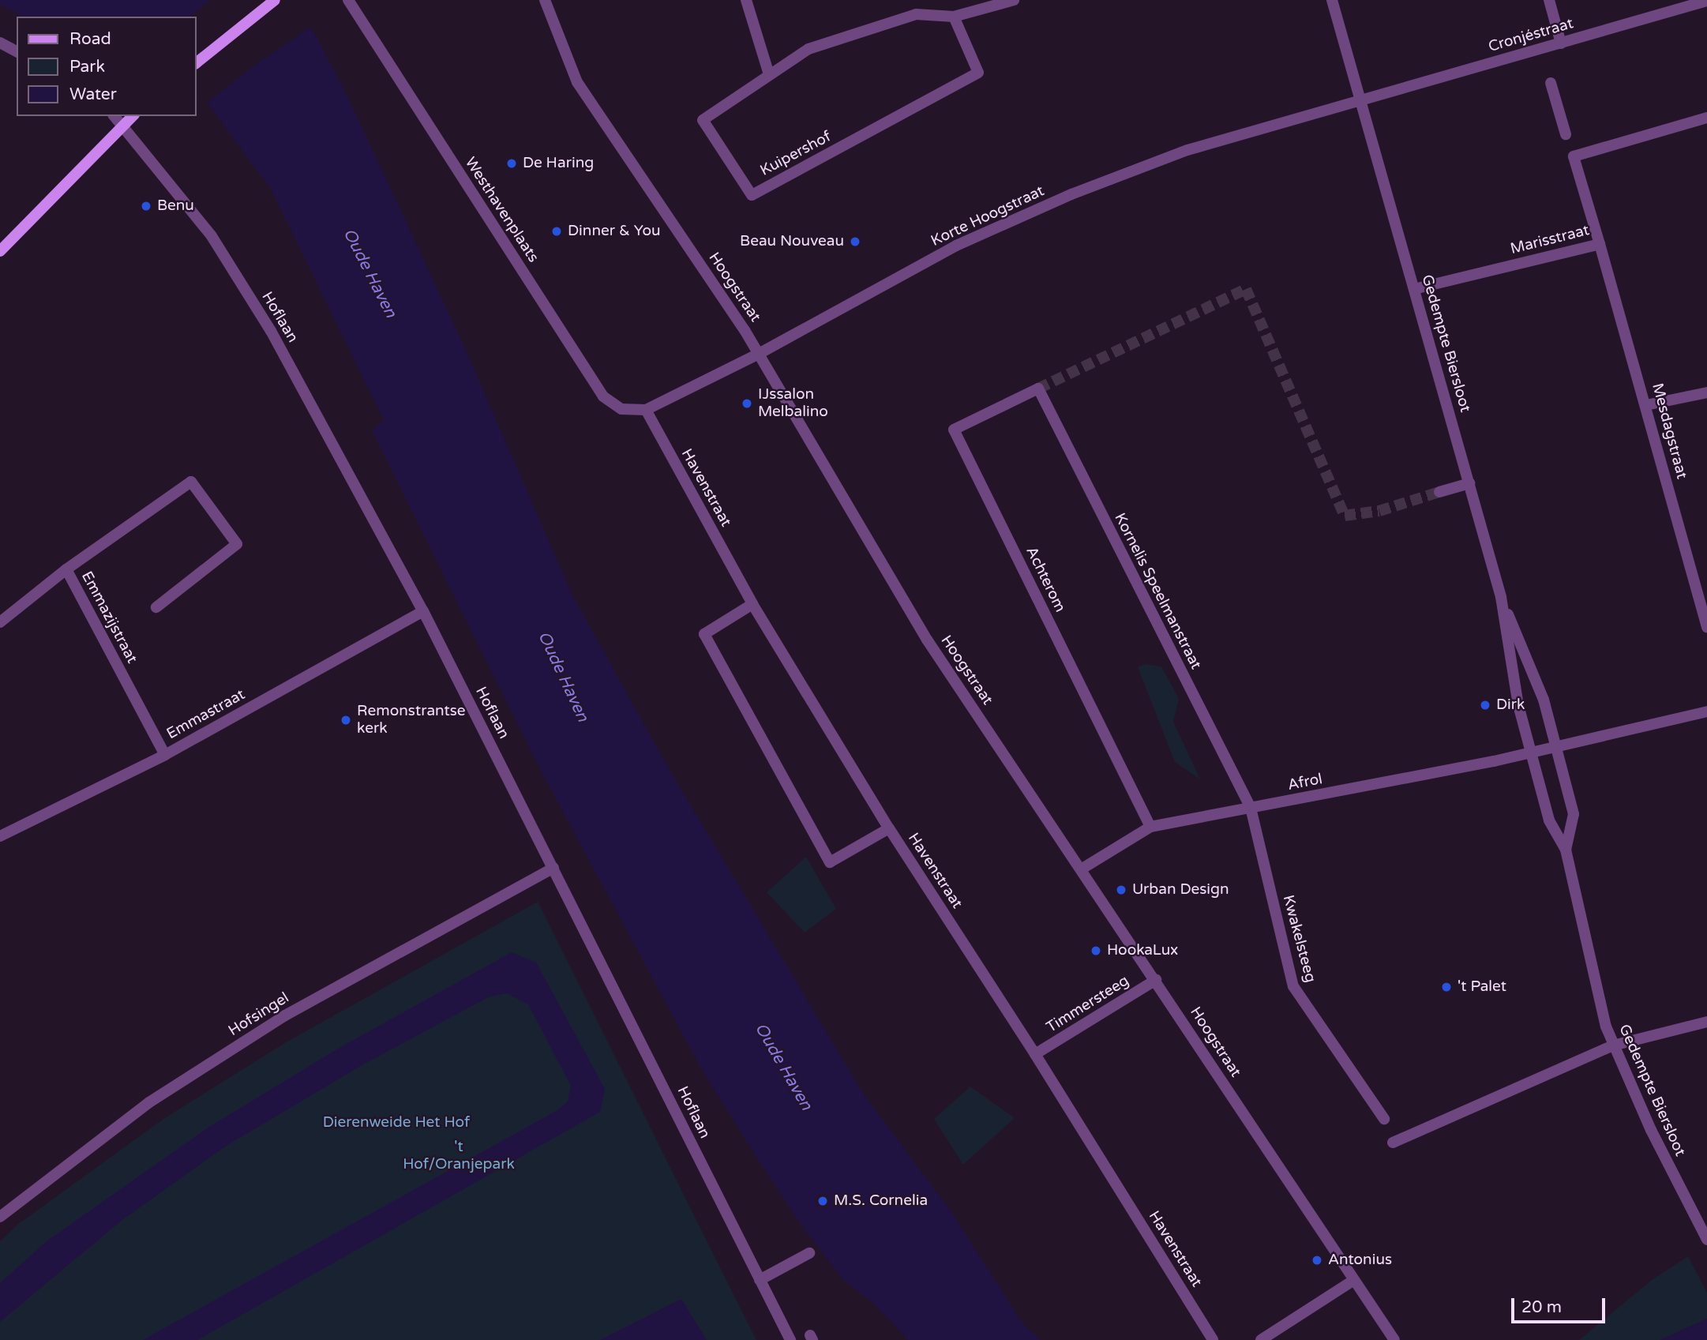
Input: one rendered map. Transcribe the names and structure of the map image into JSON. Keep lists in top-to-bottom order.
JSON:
{
  "streets": {
    "street": [
      "Cronjéstraat",
      "Kuipershof",
      "Westhavenplaats",
      "Korte Hoogstraat",
      "Marisstraat",
      "Hoogstraat",
      "Hoflaan",
      "Gedempte Biersloot",
      "Mesdagstraat",
      "Havenstraat",
      "Achterom",
      "Kornelis Speelmanstraat",
      "Emmazijstraat",
      "Emmastraat",
      "Afrol",
      "Kwakelsteeg",
      "Timmersteeg",
      "Hofsingel"
    ]
  },
  "crossings": [
    ["Cronjéstraat", "Korte Hoogstraat"],
    ["Cronjéstraat", "Gedempte Biersloot"],
    ["Westhavenplaats", "Korte Hoogstraat"],
    ["Westhavenplaats", "Havenstraat"],
    ["Korte Hoogstraat", "Hoogstraat"],
    ["Korte Hoogstraat", "Gedempte Biersloot"],
    ["Korte Hoogstraat", "Havenstraat"],
    ["Marisstraat", "Gedempte Biersloot"],
    ["Marisstraat", "Mesdagstraat"],
    ["Hoogstraat", "Afrol"],
    ["Hoogstraat", "Timmersteeg"],
    ["Hoflaan", "Emmastraat"],
    ["Hoflaan", "Hofsingel"],
    ["Gedempte Biersloot", "Afrol"],
    ["Havenstraat", "Timmersteeg"],
    ["Achterom", "Kornelis Speelmanstraat"],
    ["Achterom", "Afrol"],
    ["Kornelis Speelmanstraat", "Afrol"],
    ["Kornelis Speelmanstraat", "Kwakelsteeg"],
    ["Emmazijstraat", "Emmastraat"],
    ["Afrol", "Kwakelsteeg"]
  ],
  "water": ["Oude Haven"],
  "parks": ["Dierenweide Het Hof", "'t Hof/Oranjepark"],
  "places": [
    "De Haring",
    "Benu",
    "Dinner & You",
    "Beau Nouveau",
    "IJssalon Melbalino",
    "Dirk",
    "Remonstrantse kerk",
    "Urban Design",
    "HookaLux",
    "'t Palet",
    "M.S. Cornelia",
    "Antonius"
  ],
  "legend": ["Road", "Park", "Water"],
  "scale_bar": "20 m"
}
